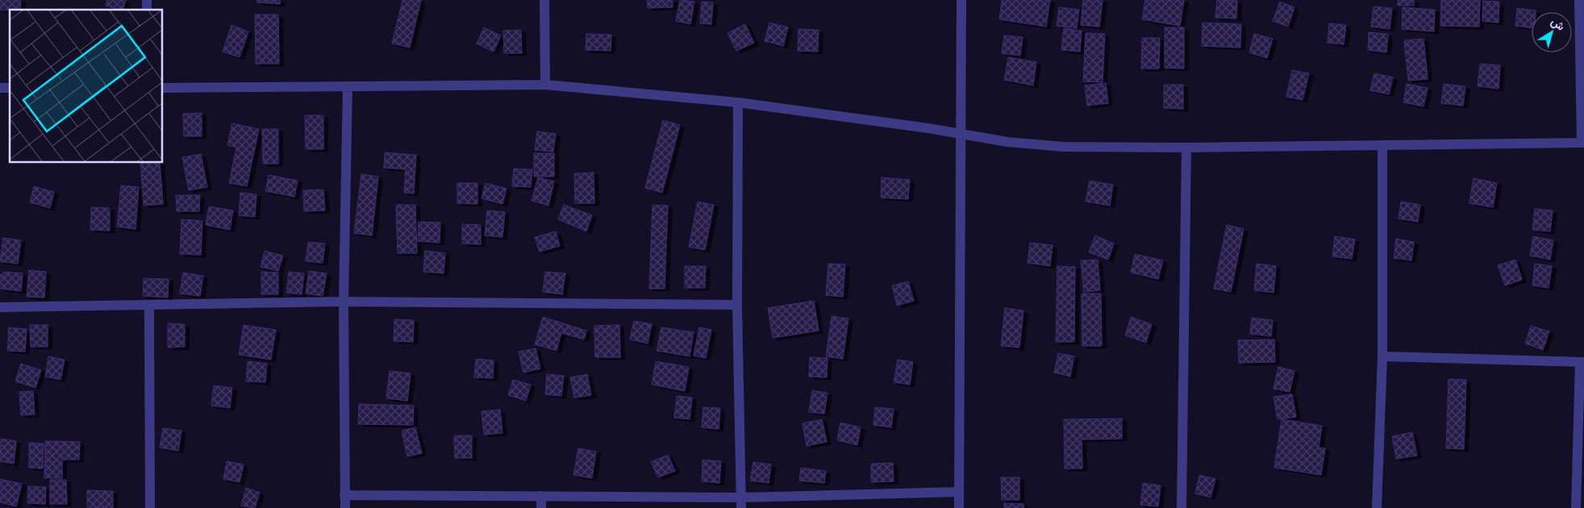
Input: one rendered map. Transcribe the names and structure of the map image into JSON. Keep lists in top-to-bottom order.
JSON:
{
  "north": "top right"
}
